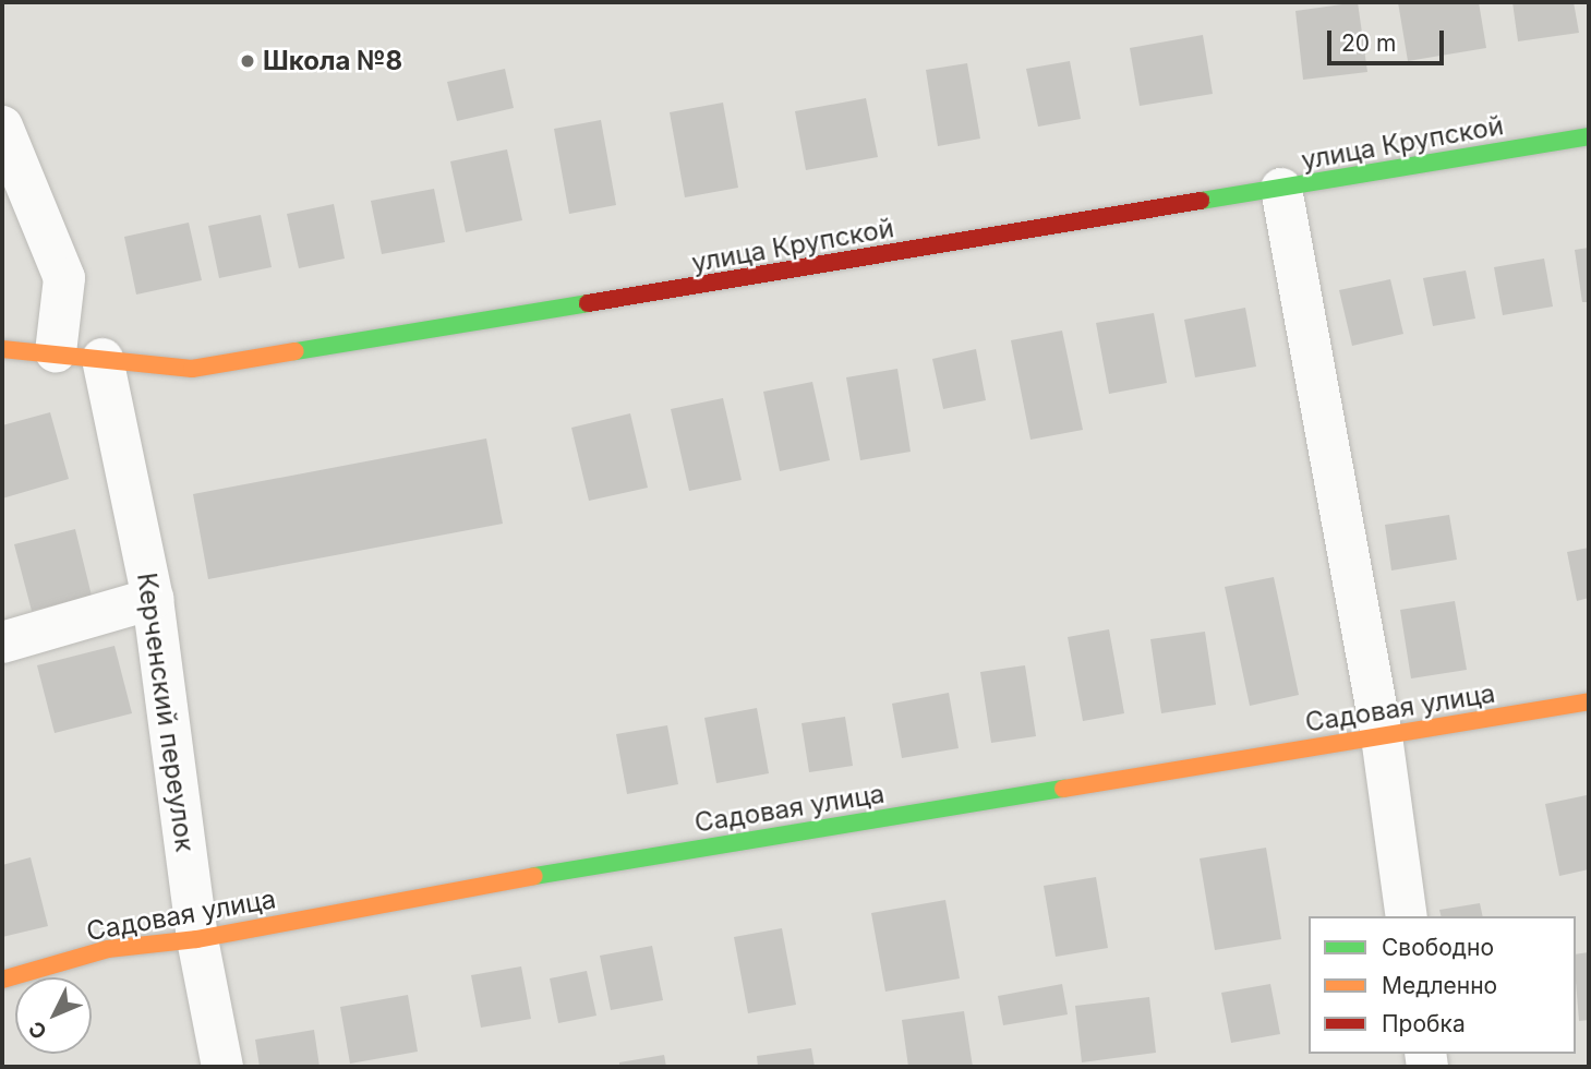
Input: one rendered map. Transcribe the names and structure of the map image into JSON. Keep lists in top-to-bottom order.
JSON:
{
  "streets": {
    "main road": ["улица Крупской", "Садовая улица"],
    "street": ["Керченский переулок"]
  },
  "crossings": [
    ["улица Крупской", "Керченский переулок"],
    ["Садовая улица", "Керченский переулок"]
  ],
  "places": ["Школа №8"],
  "legend": ["Свободно", "Медленно", "Пробка"],
  "scale_bar": "20 m",
  "north": "bottom left"
}
